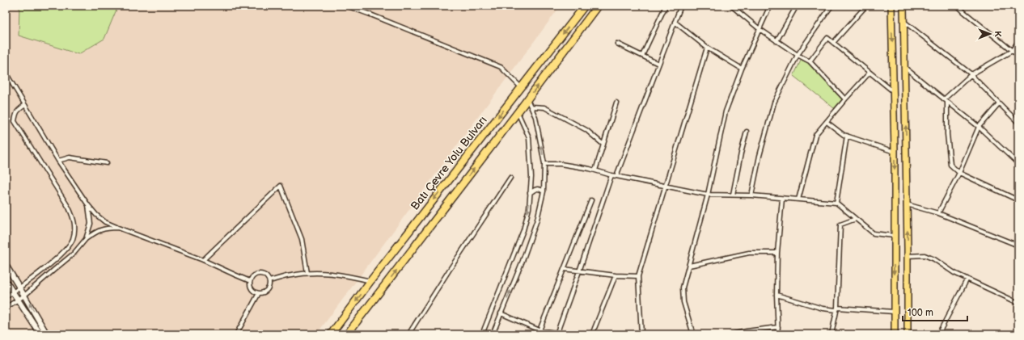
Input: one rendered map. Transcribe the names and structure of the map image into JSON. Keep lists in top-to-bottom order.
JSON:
{
  "streets": {
    "highway": ["Batı Çevre Yolu Bulvarı"]
  },
  "scale_bar": "100 m",
  "north": "right"
}
